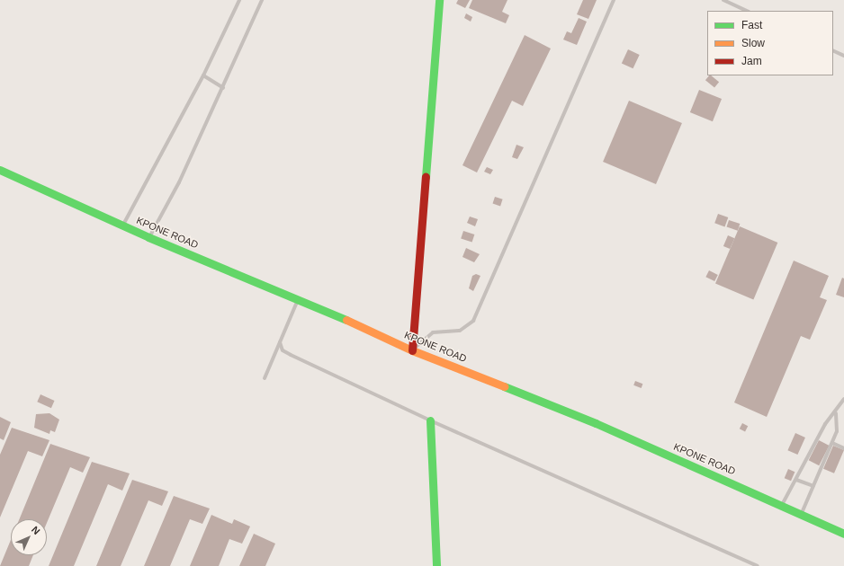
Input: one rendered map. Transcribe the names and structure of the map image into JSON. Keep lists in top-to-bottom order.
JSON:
{
  "streets": {
    "main road": ["KPONE ROAD"]
  },
  "legend": ["Fast", "Slow", "Jam"],
  "north": "top right"
}
